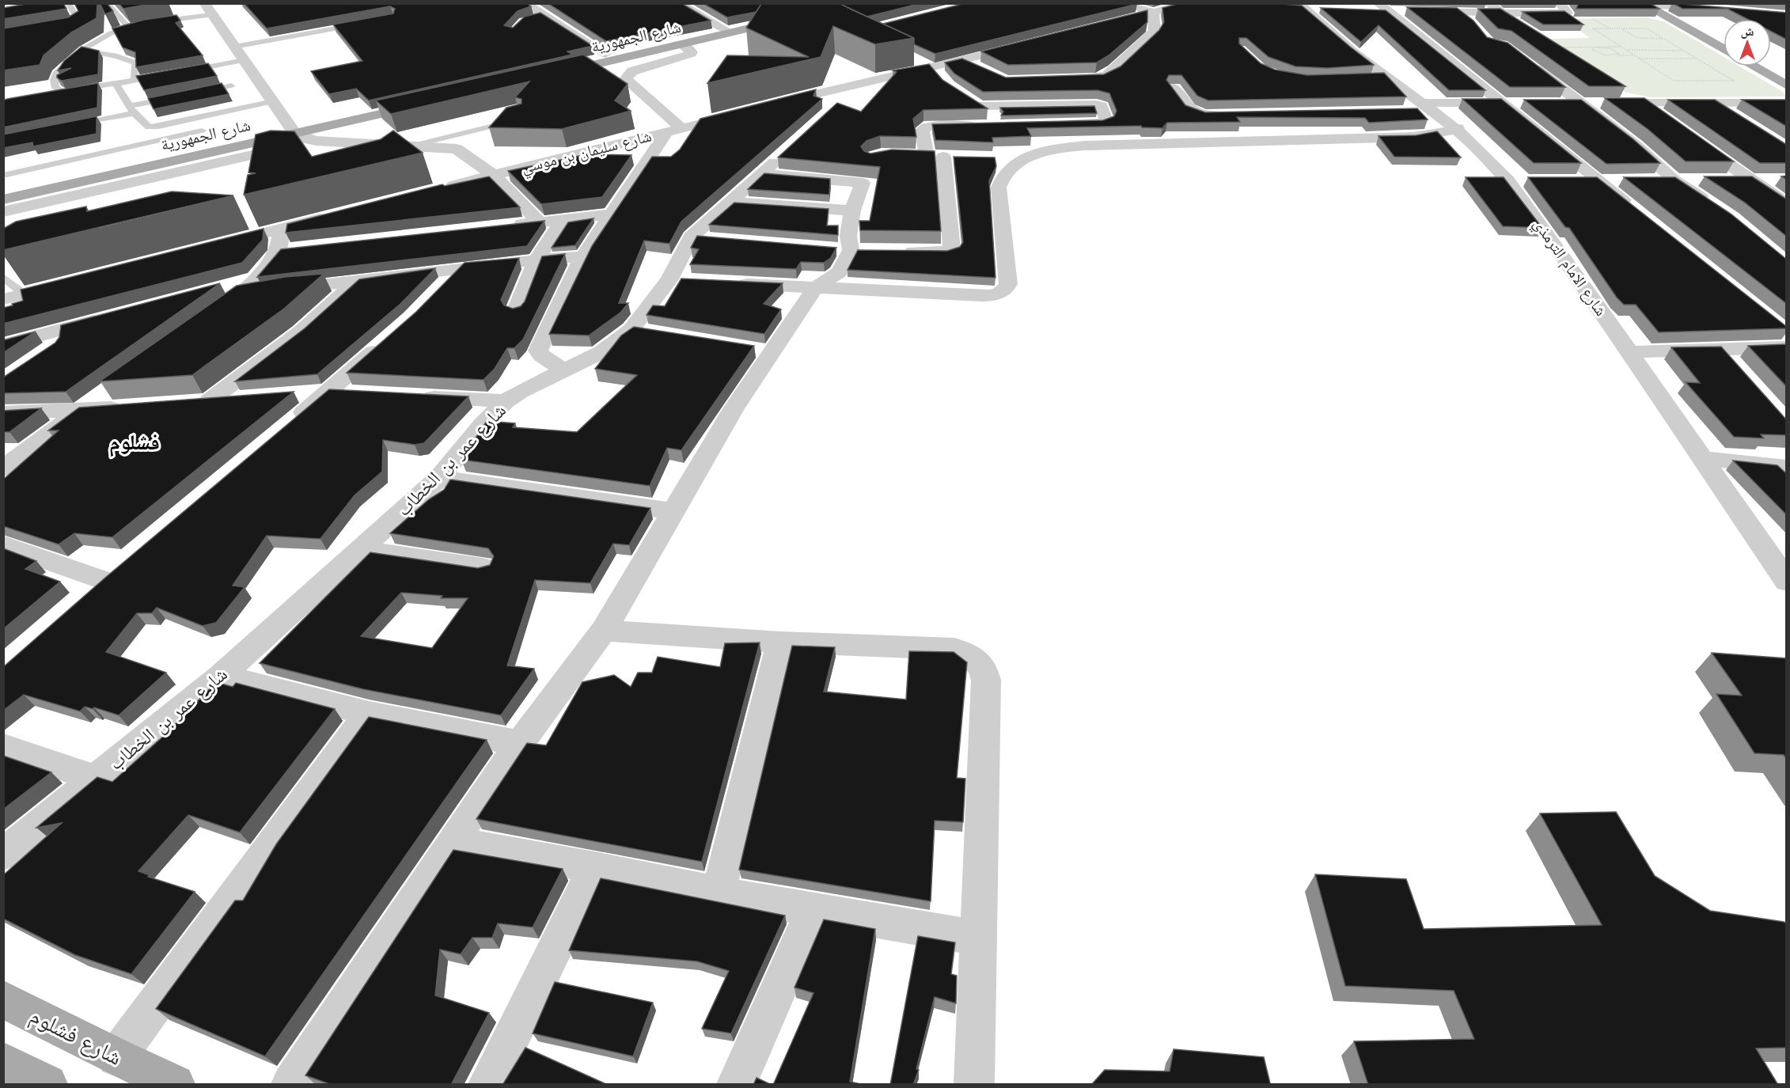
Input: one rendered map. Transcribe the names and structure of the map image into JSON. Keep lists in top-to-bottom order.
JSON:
{
  "streets": {
    "main road": ["شارع الجمهورية", "شارع فشلوم"],
    "street": ["شارع سليمان بن موسي", "شارع الامام الترمذي", "شارع عمر بن الخطاب"]
  },
  "districts": ["فشلوم"],
  "north": "top"
}
